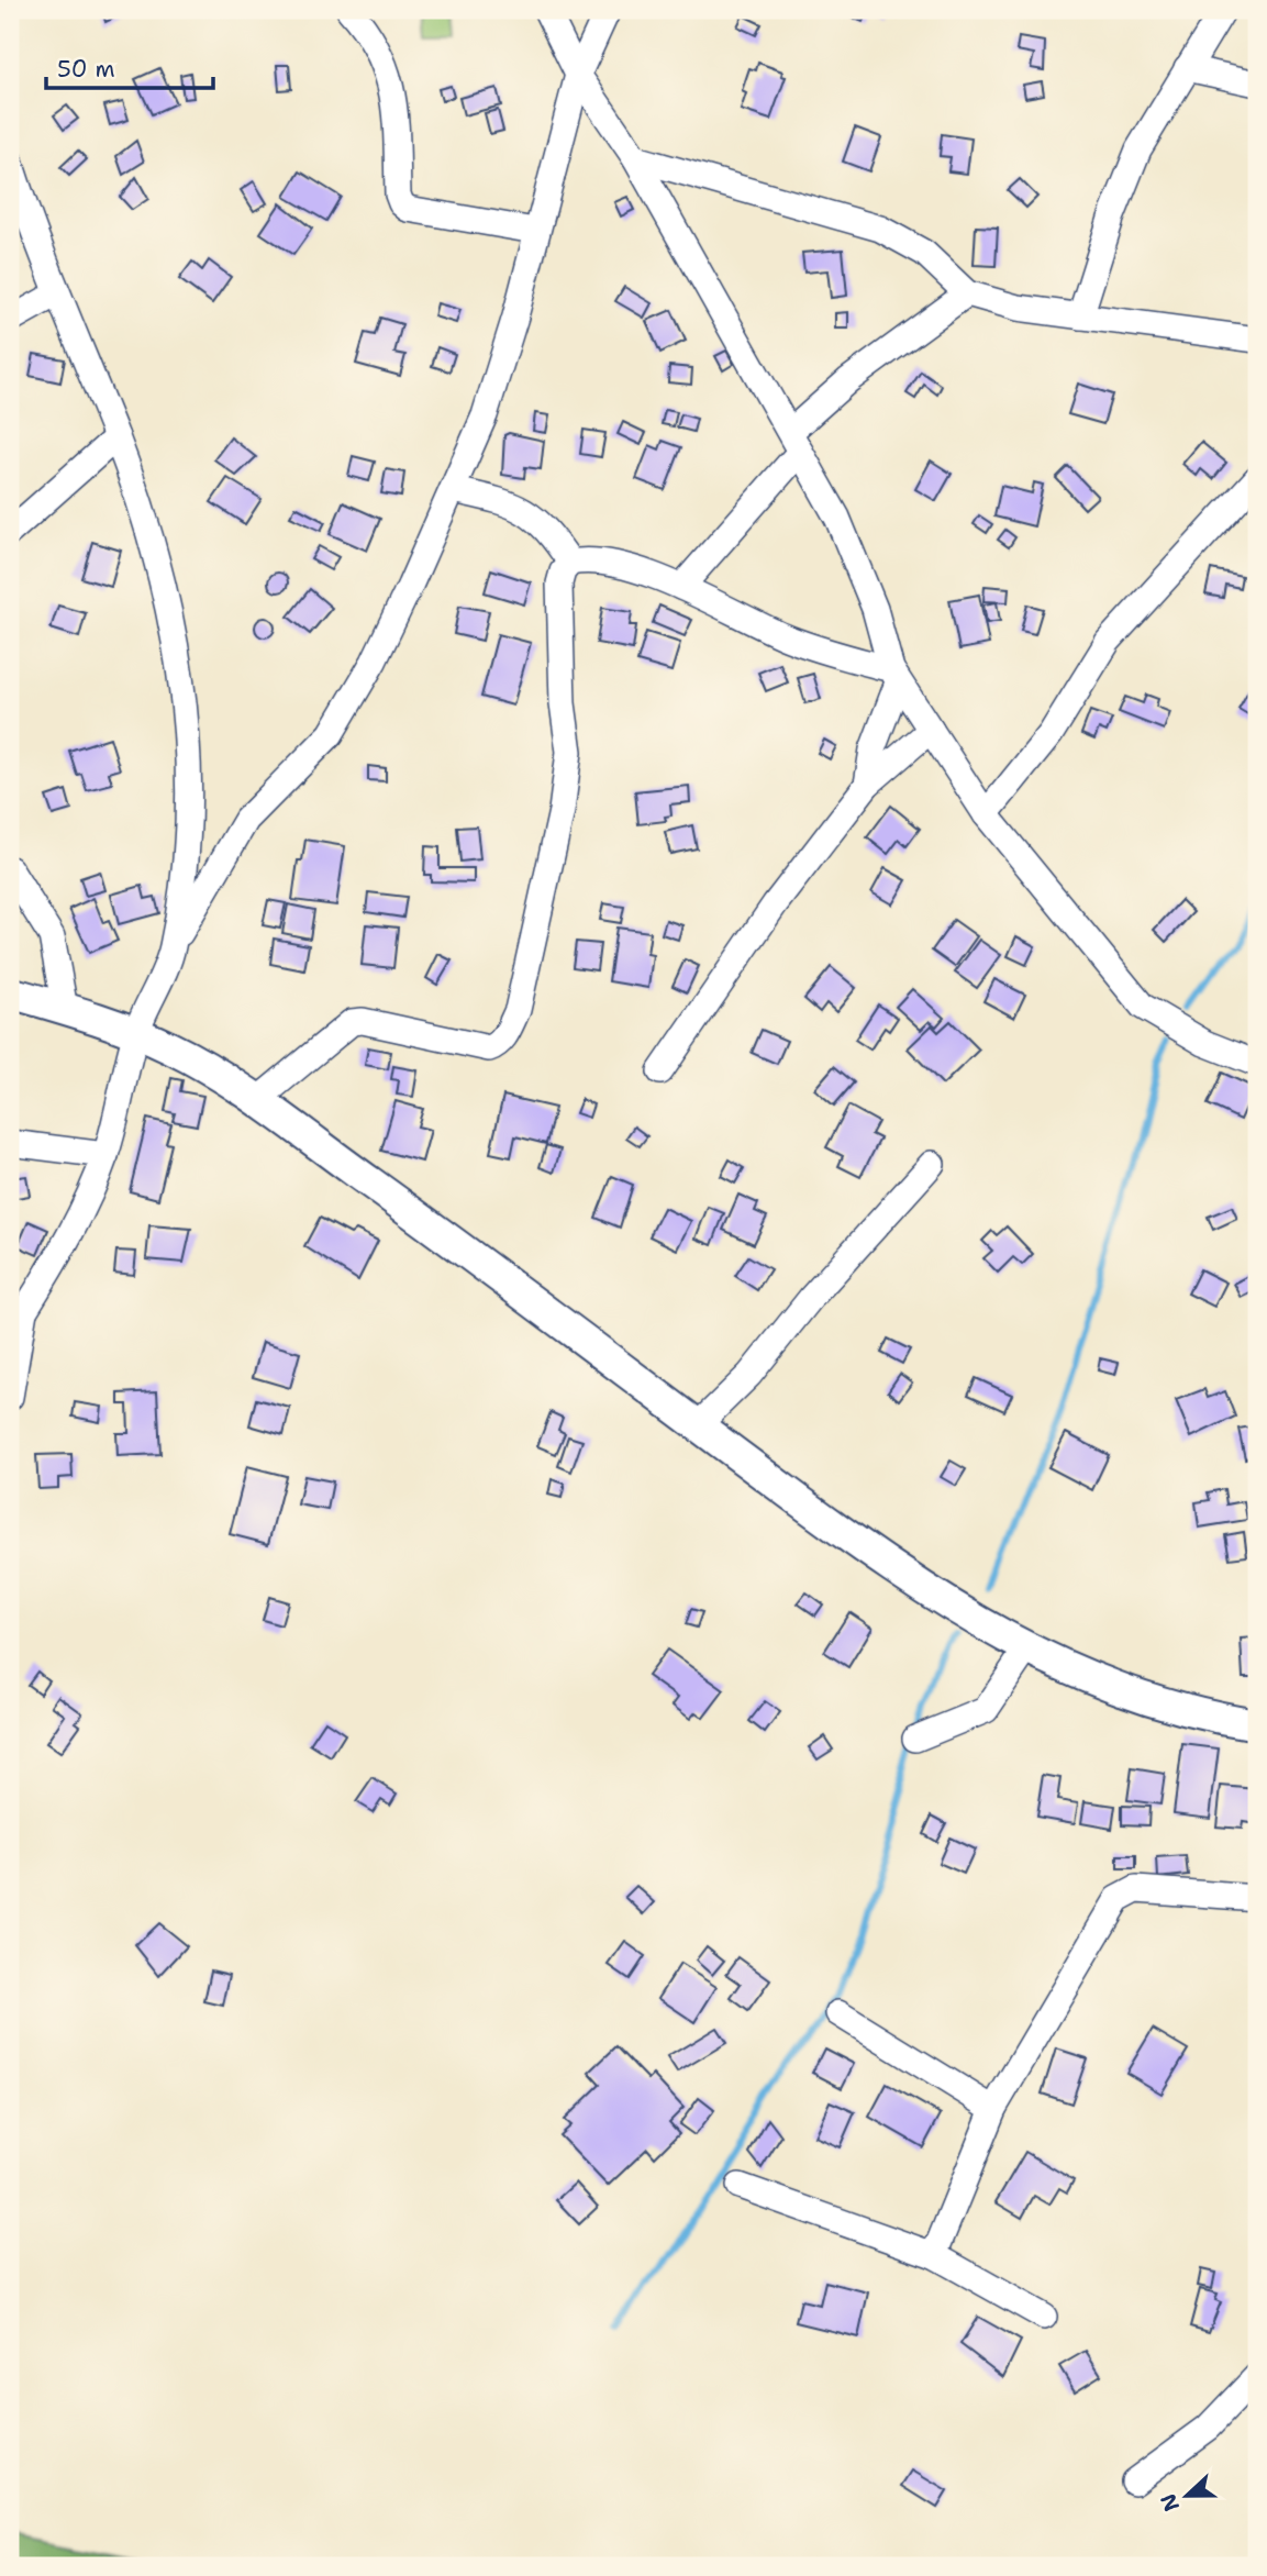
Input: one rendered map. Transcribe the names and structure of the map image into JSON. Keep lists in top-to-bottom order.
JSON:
{
  "scale_bar": "50 m",
  "north": "left"
}
